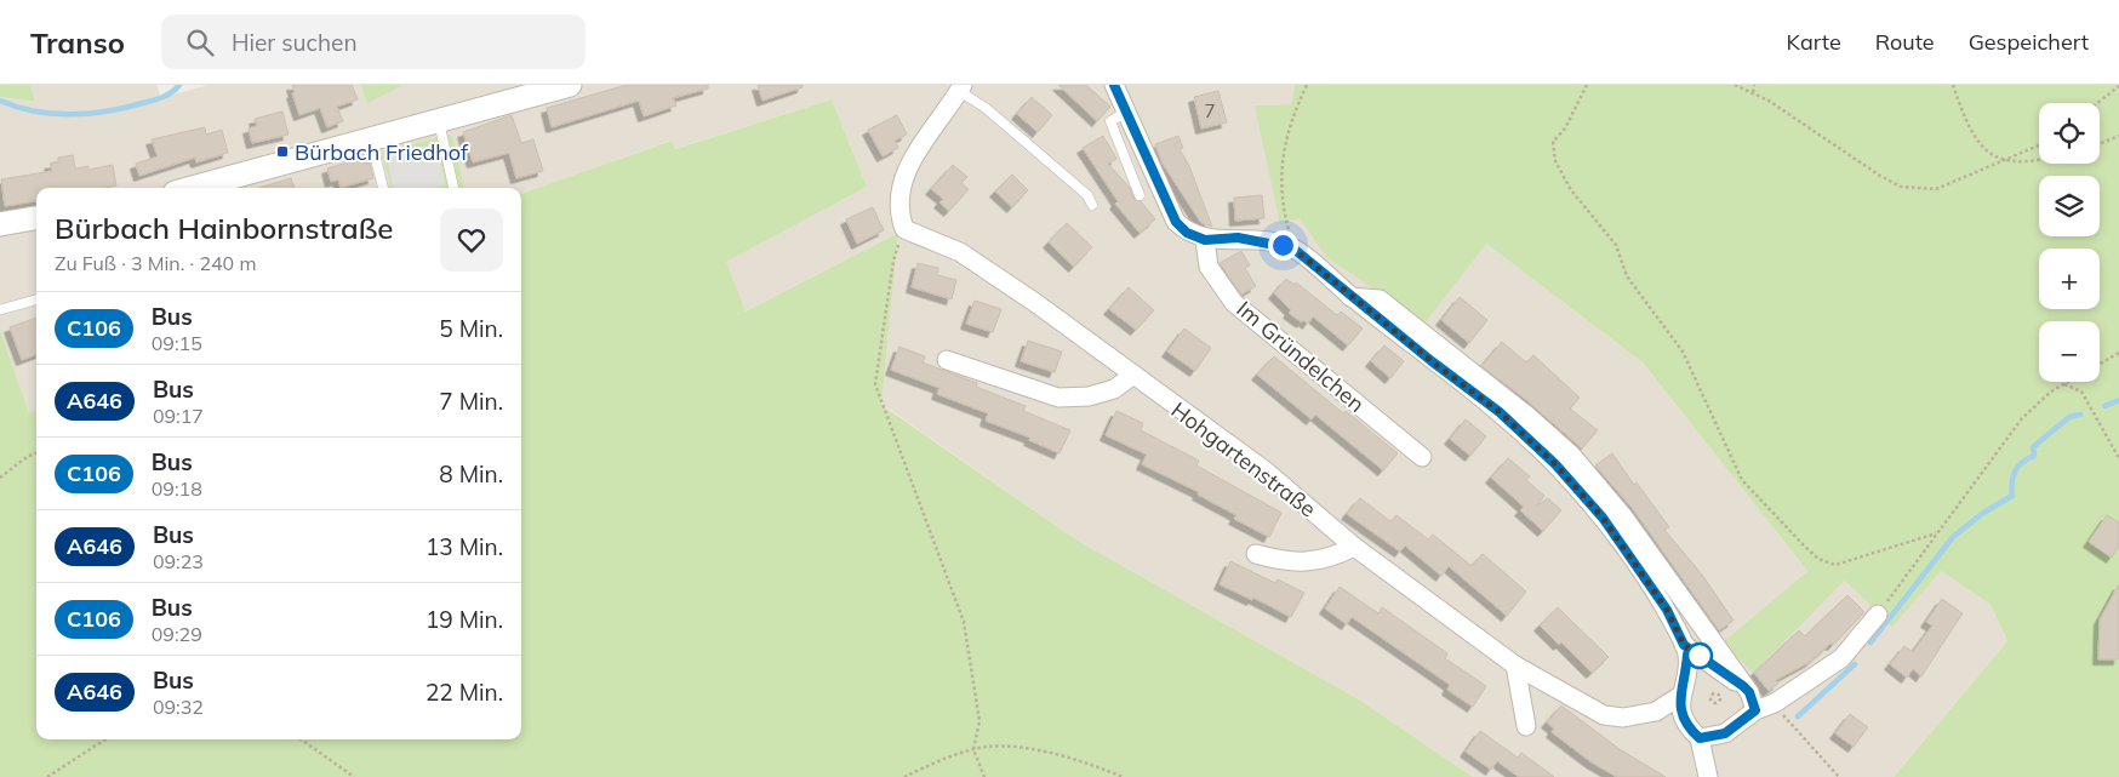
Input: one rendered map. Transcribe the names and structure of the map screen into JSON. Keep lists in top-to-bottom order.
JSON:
{
  "streets": {
    "street": ["Im Gründelchen", "Hohgartenstraße"]
  },
  "places": {
    "transit": ["Bürbach Friedhof"]
  },
  "lines": ["bus line C106"],
  "house_numbers": ["7"],
  "page": {
    "header": "Transo",
    "search": "Hier suchen",
    "nav": ["Karte", "Route", "Gespeichert"],
    "map_buttons": ["+", "−"],
    "heading": ["Bürbach Hainbornstraße", "Zu Fuß · 3 Min. · 240 m"],
    "list": [
      {
        "mark": "C106",
        "name": "Bus",
        "note": "09:15",
        "value": "5 Min."
      },
      {
        "mark": "A646",
        "name": "Bus",
        "note": "09:17",
        "value": "7 Min."
      },
      {
        "mark": "C106",
        "name": "Bus",
        "note": "09:18",
        "value": "8 Min."
      },
      {
        "mark": "A646",
        "name": "Bus",
        "note": "09:23",
        "value": "13 Min."
      },
      {
        "mark": "C106",
        "name": "Bus",
        "note": "09:29",
        "value": "19 Min."
      },
      {
        "mark": "A646",
        "name": "Bus",
        "note": "09:32",
        "value": "22 Min."
      }
    ]
  }
}
